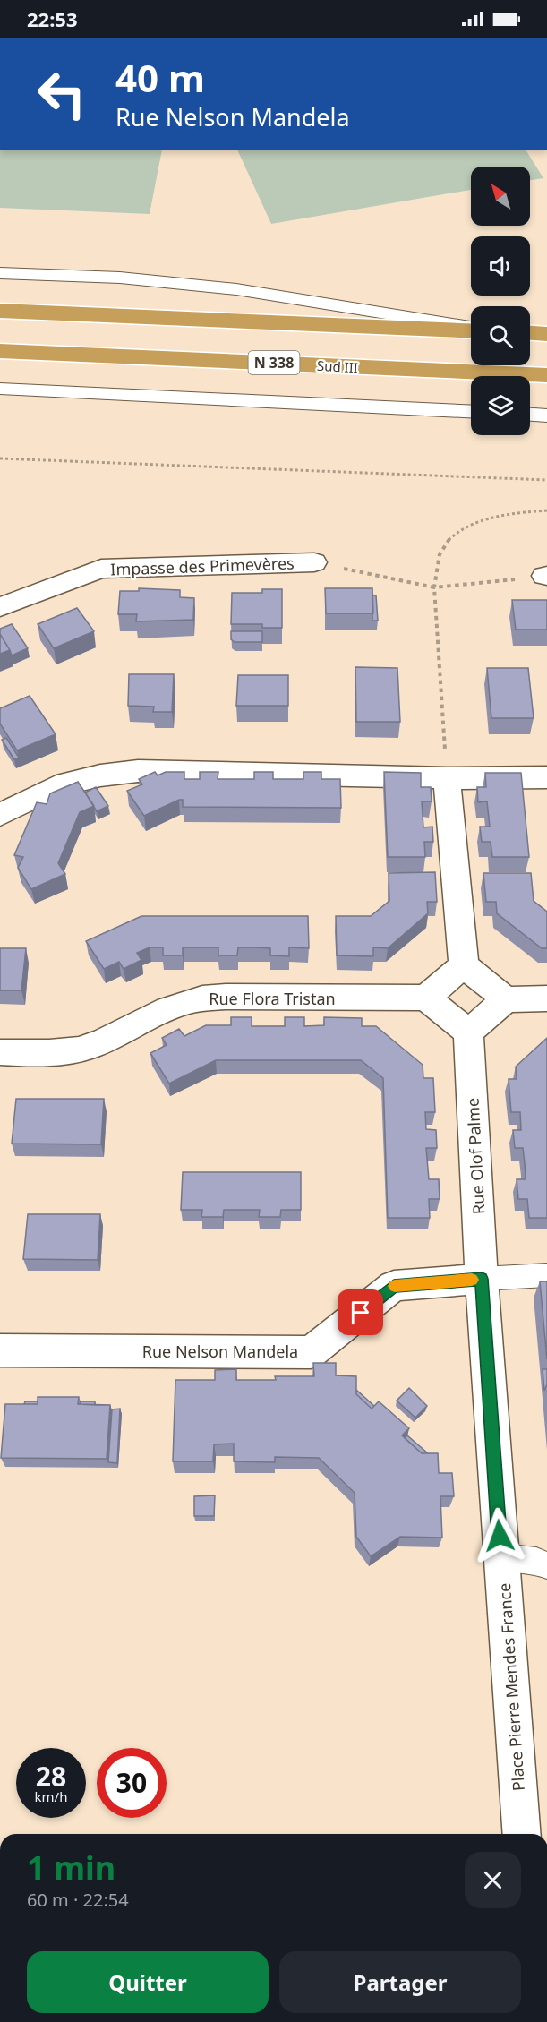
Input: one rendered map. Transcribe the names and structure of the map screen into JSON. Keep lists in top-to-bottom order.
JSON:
{
  "streets": {
    "highway": ["N 338", "Sud III"],
    "street": [
      "Impasse des Primevères",
      "Rue Flora Tristan",
      "Rue Olof Palme",
      "Rue Nelson Mandela",
      "Place Pierre Mendes France"
    ]
  },
  "crossings": [
    ["Rue Olof Palme", "Rue Nelson Mandela"],
    ["Rue Olof Palme", "Place Pierre Mendes France"],
    ["Rue Nelson Mandela", "Place Pierre Mendes France"]
  ],
  "north": "top left",
  "page": {
    "status": "22:53",
    "turn": ["40 m", "Rue Nelson Mandela"],
    "speed": "28 km/h",
    "limit": "30",
    "heading": ["1 min", "60 m · 22:54"],
    "buttons": ["Quitter", "Partager"]
  }
}
